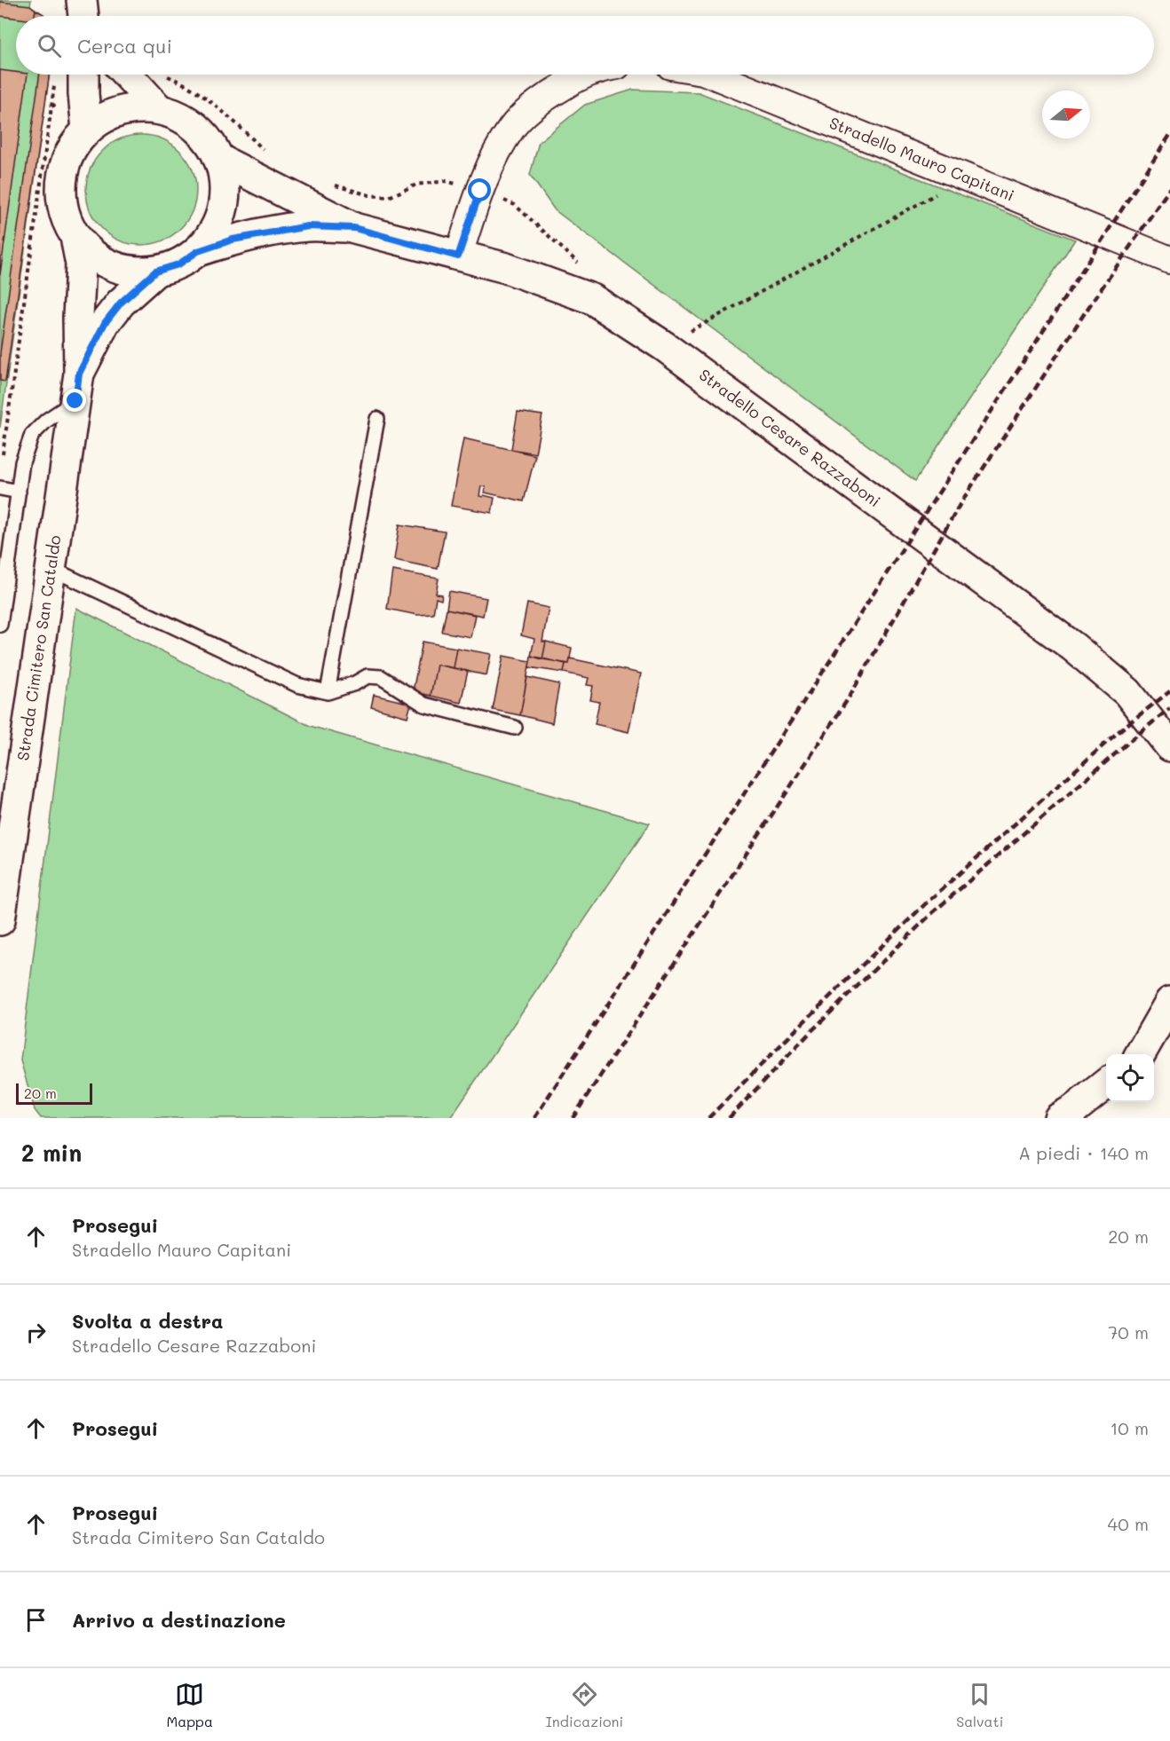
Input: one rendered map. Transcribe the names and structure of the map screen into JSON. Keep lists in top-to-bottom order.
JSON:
{
  "streets": {
    "street": ["Stradello Mauro Capitani", "Stradello Cesare Razzaboni", "Strada Cimitero San Cataldo"]
  },
  "crossings": [
    ["Stradello Cesare Razzaboni", "Strada Cimitero San Cataldo"]
  ],
  "scale_bar": "20 m",
  "north": "right",
  "page": {
    "search": "Cerca qui",
    "scale": "20 m",
    "heading": ["2 min", "A piedi · 140 m"],
    "list": [
      ["Prosegui", "Stradello Mauro Capitani", "20 m"],
      ["Svolta a destra", "Stradello Cesare Razzaboni", "70 m"],
      ["Prosegui", "10 m"],
      ["Prosegui", "Strada Cimitero San Cataldo", "40 m"],
      "Arrivo a destinazione"
    ],
    "nav": ["Mappa", "Indicazioni", "Salvati"]
  }
}
